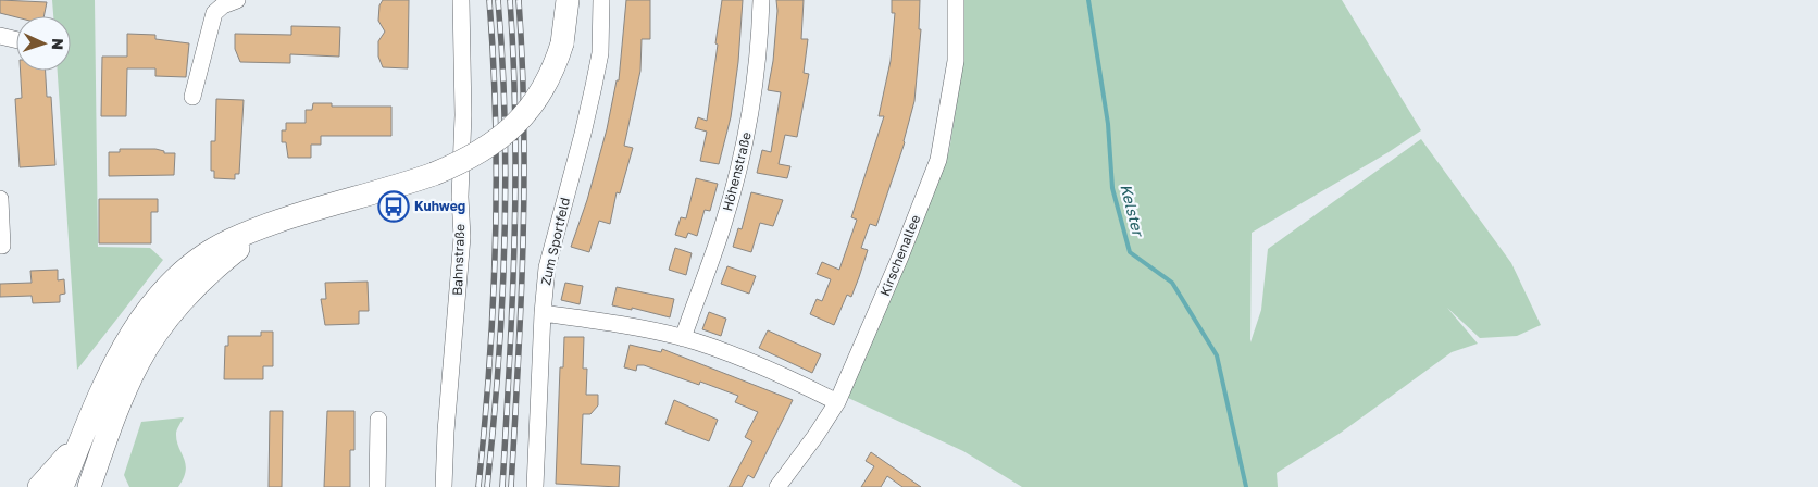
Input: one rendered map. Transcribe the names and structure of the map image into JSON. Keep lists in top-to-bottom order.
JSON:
{
  "streets": {
    "street": [
      "Höhenstraße",
      "Zum Sportfeld",
      "Kirschenallee",
      "Bahnstraße"
    ]
  },
  "water": ["Kelster"],
  "places": {
    "bus stop": ["Kuhweg"]
  },
  "north": "right"
}
